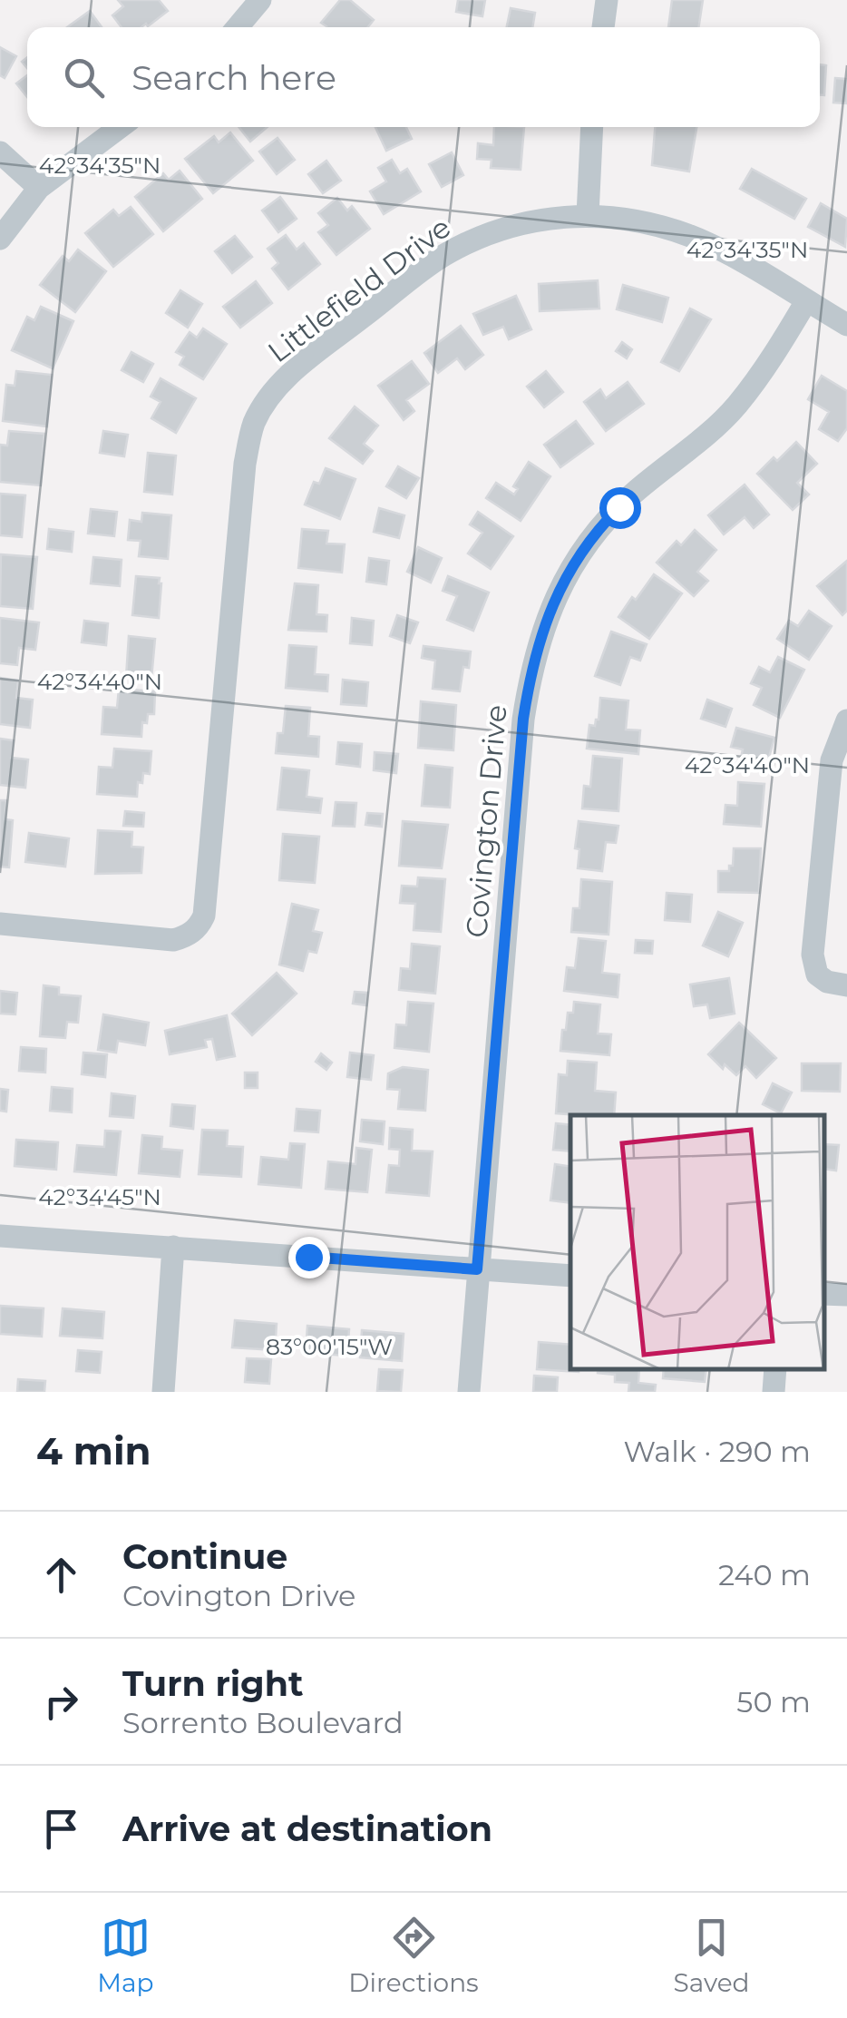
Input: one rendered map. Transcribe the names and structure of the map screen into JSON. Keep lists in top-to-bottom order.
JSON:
{
  "streets": {
    "street": ["Littlefield Drive", "Covington Drive"]
  },
  "page": {
    "search": "Search here",
    "heading": ["4 min", "Walk · 290 m"],
    "list": [
      ["Continue", "Covington Drive", "240 m"],
      ["Turn right", "Sorrento Boulevard", "50 m"],
      "Arrive at destination"
    ],
    "nav": ["Map", "Directions", "Saved"]
  },
  "coordinates": [
    "42°34'35\"N",
    "42°34'40\"N",
    "42°34'45\"N",
    "83°00'15\"W"
  ]
}
